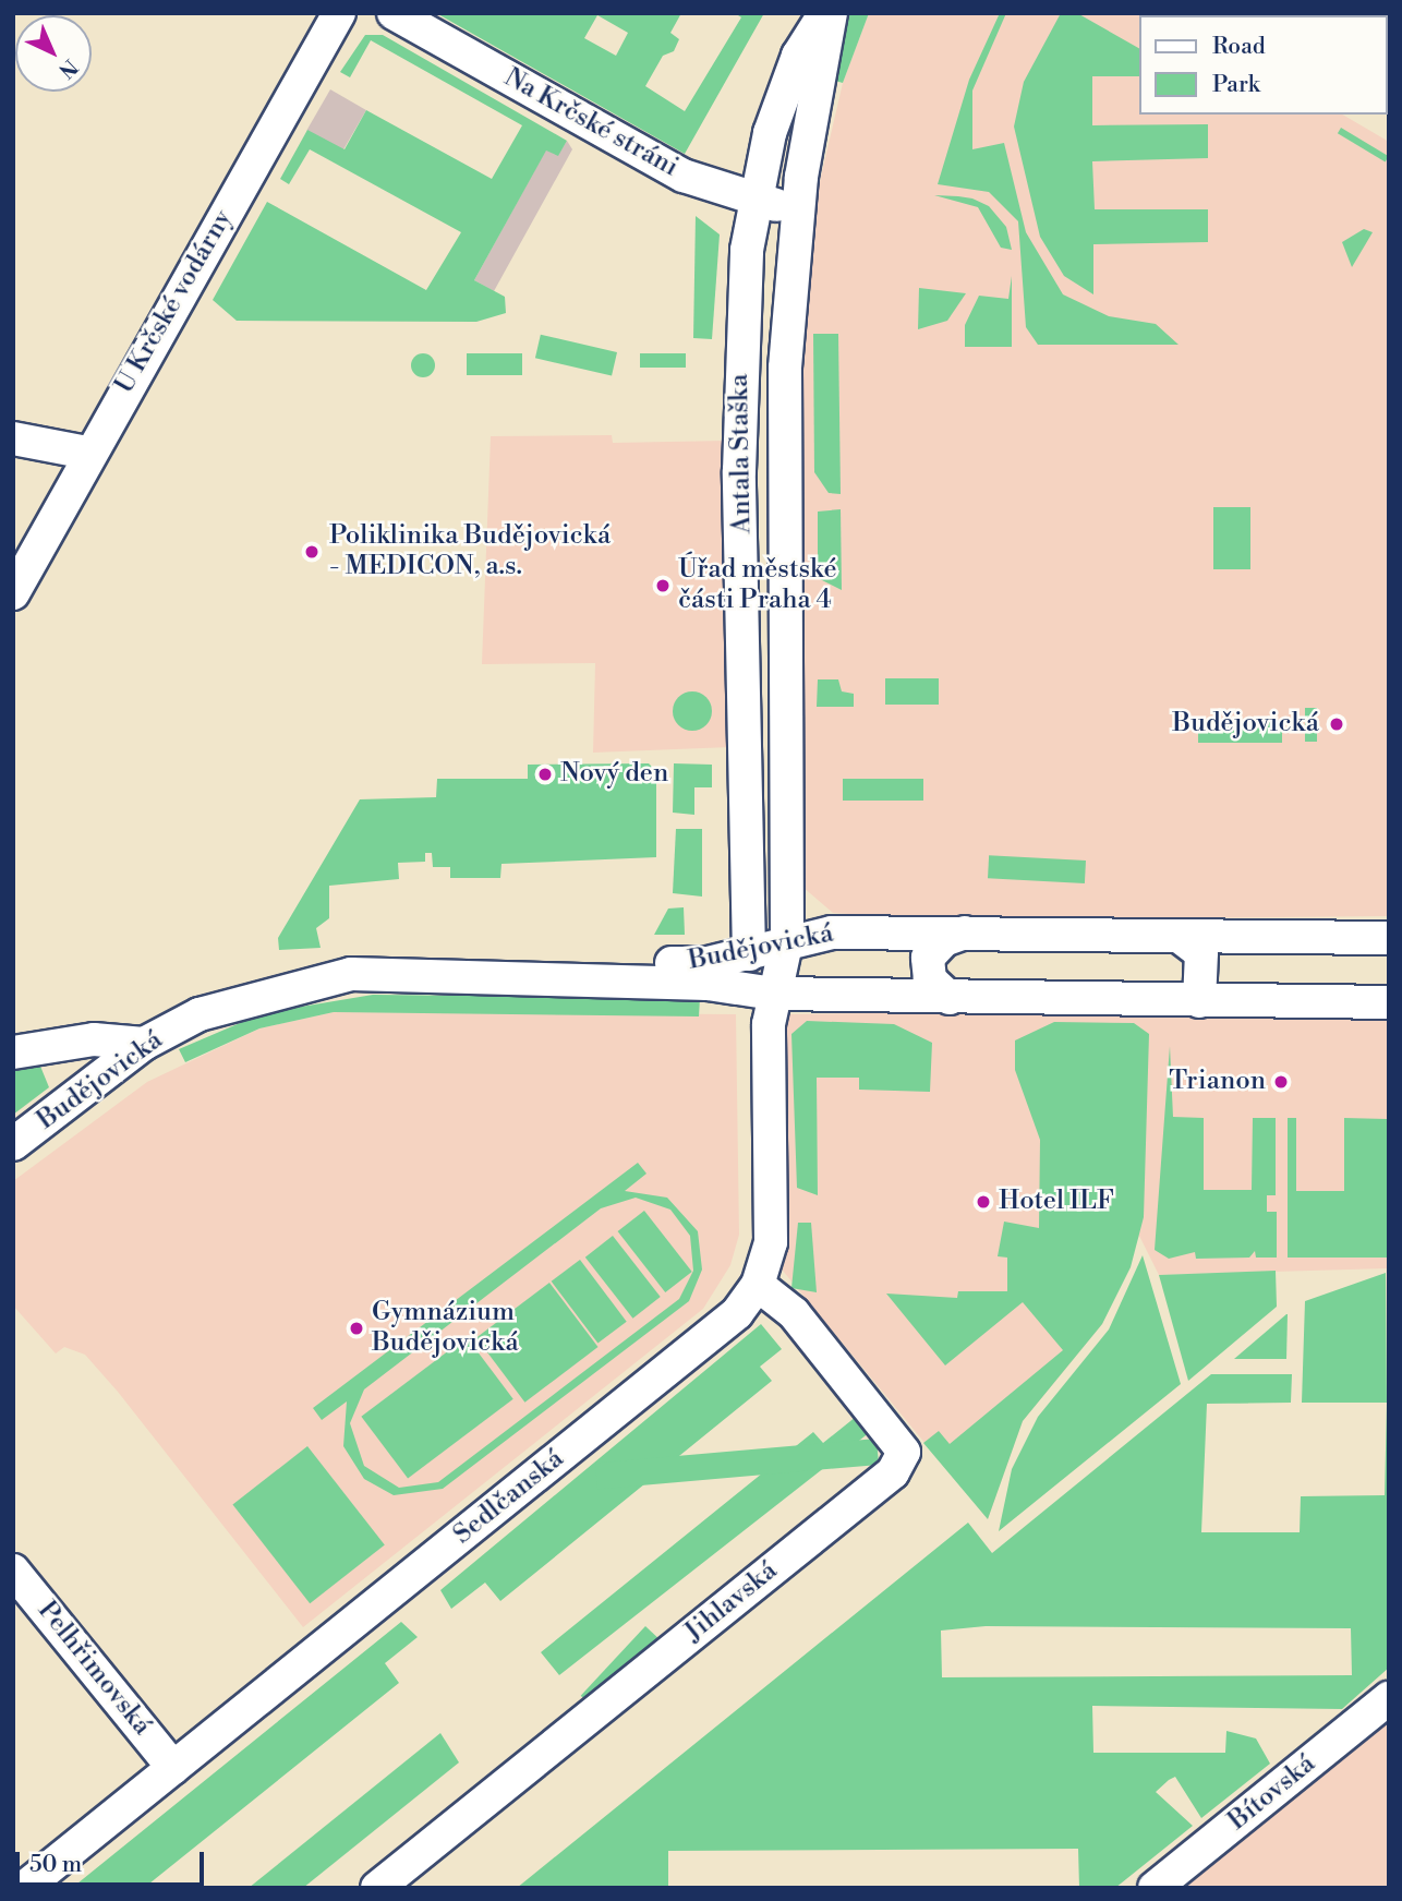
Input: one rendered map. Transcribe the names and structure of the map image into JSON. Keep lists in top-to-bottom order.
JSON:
{
  "streets": {
    "street": [
      "Na Krčské stráni",
      "U Krčské vodárny",
      "Antala Staška",
      "Budějovická",
      "Sedlčanská",
      "Jihlavská",
      "Pelhřimovská",
      "Bítovská"
    ]
  },
  "crossings": [
    ["Na Krčské stráni", "Antala Staška"],
    ["Antala Staška", "Budějovická"],
    ["Antala Staška", "Sedlčanská"],
    ["Budějovická", "Sedlčanská"],
    ["Sedlčanská", "Jihlavská"],
    ["Sedlčanská", "Pelhřimovská"]
  ],
  "places": [
    "Poliklinika Budějovická - MEDICON, a.s.",
    "Úřad městské části Praha 4",
    "Budějovická",
    "Nový den",
    "Trianon",
    "Hotel ILF",
    "Gymnázium Budějovická"
  ],
  "legend": ["Road", "Park"],
  "scale_bar": "50 m",
  "north": "bottom right"
}
